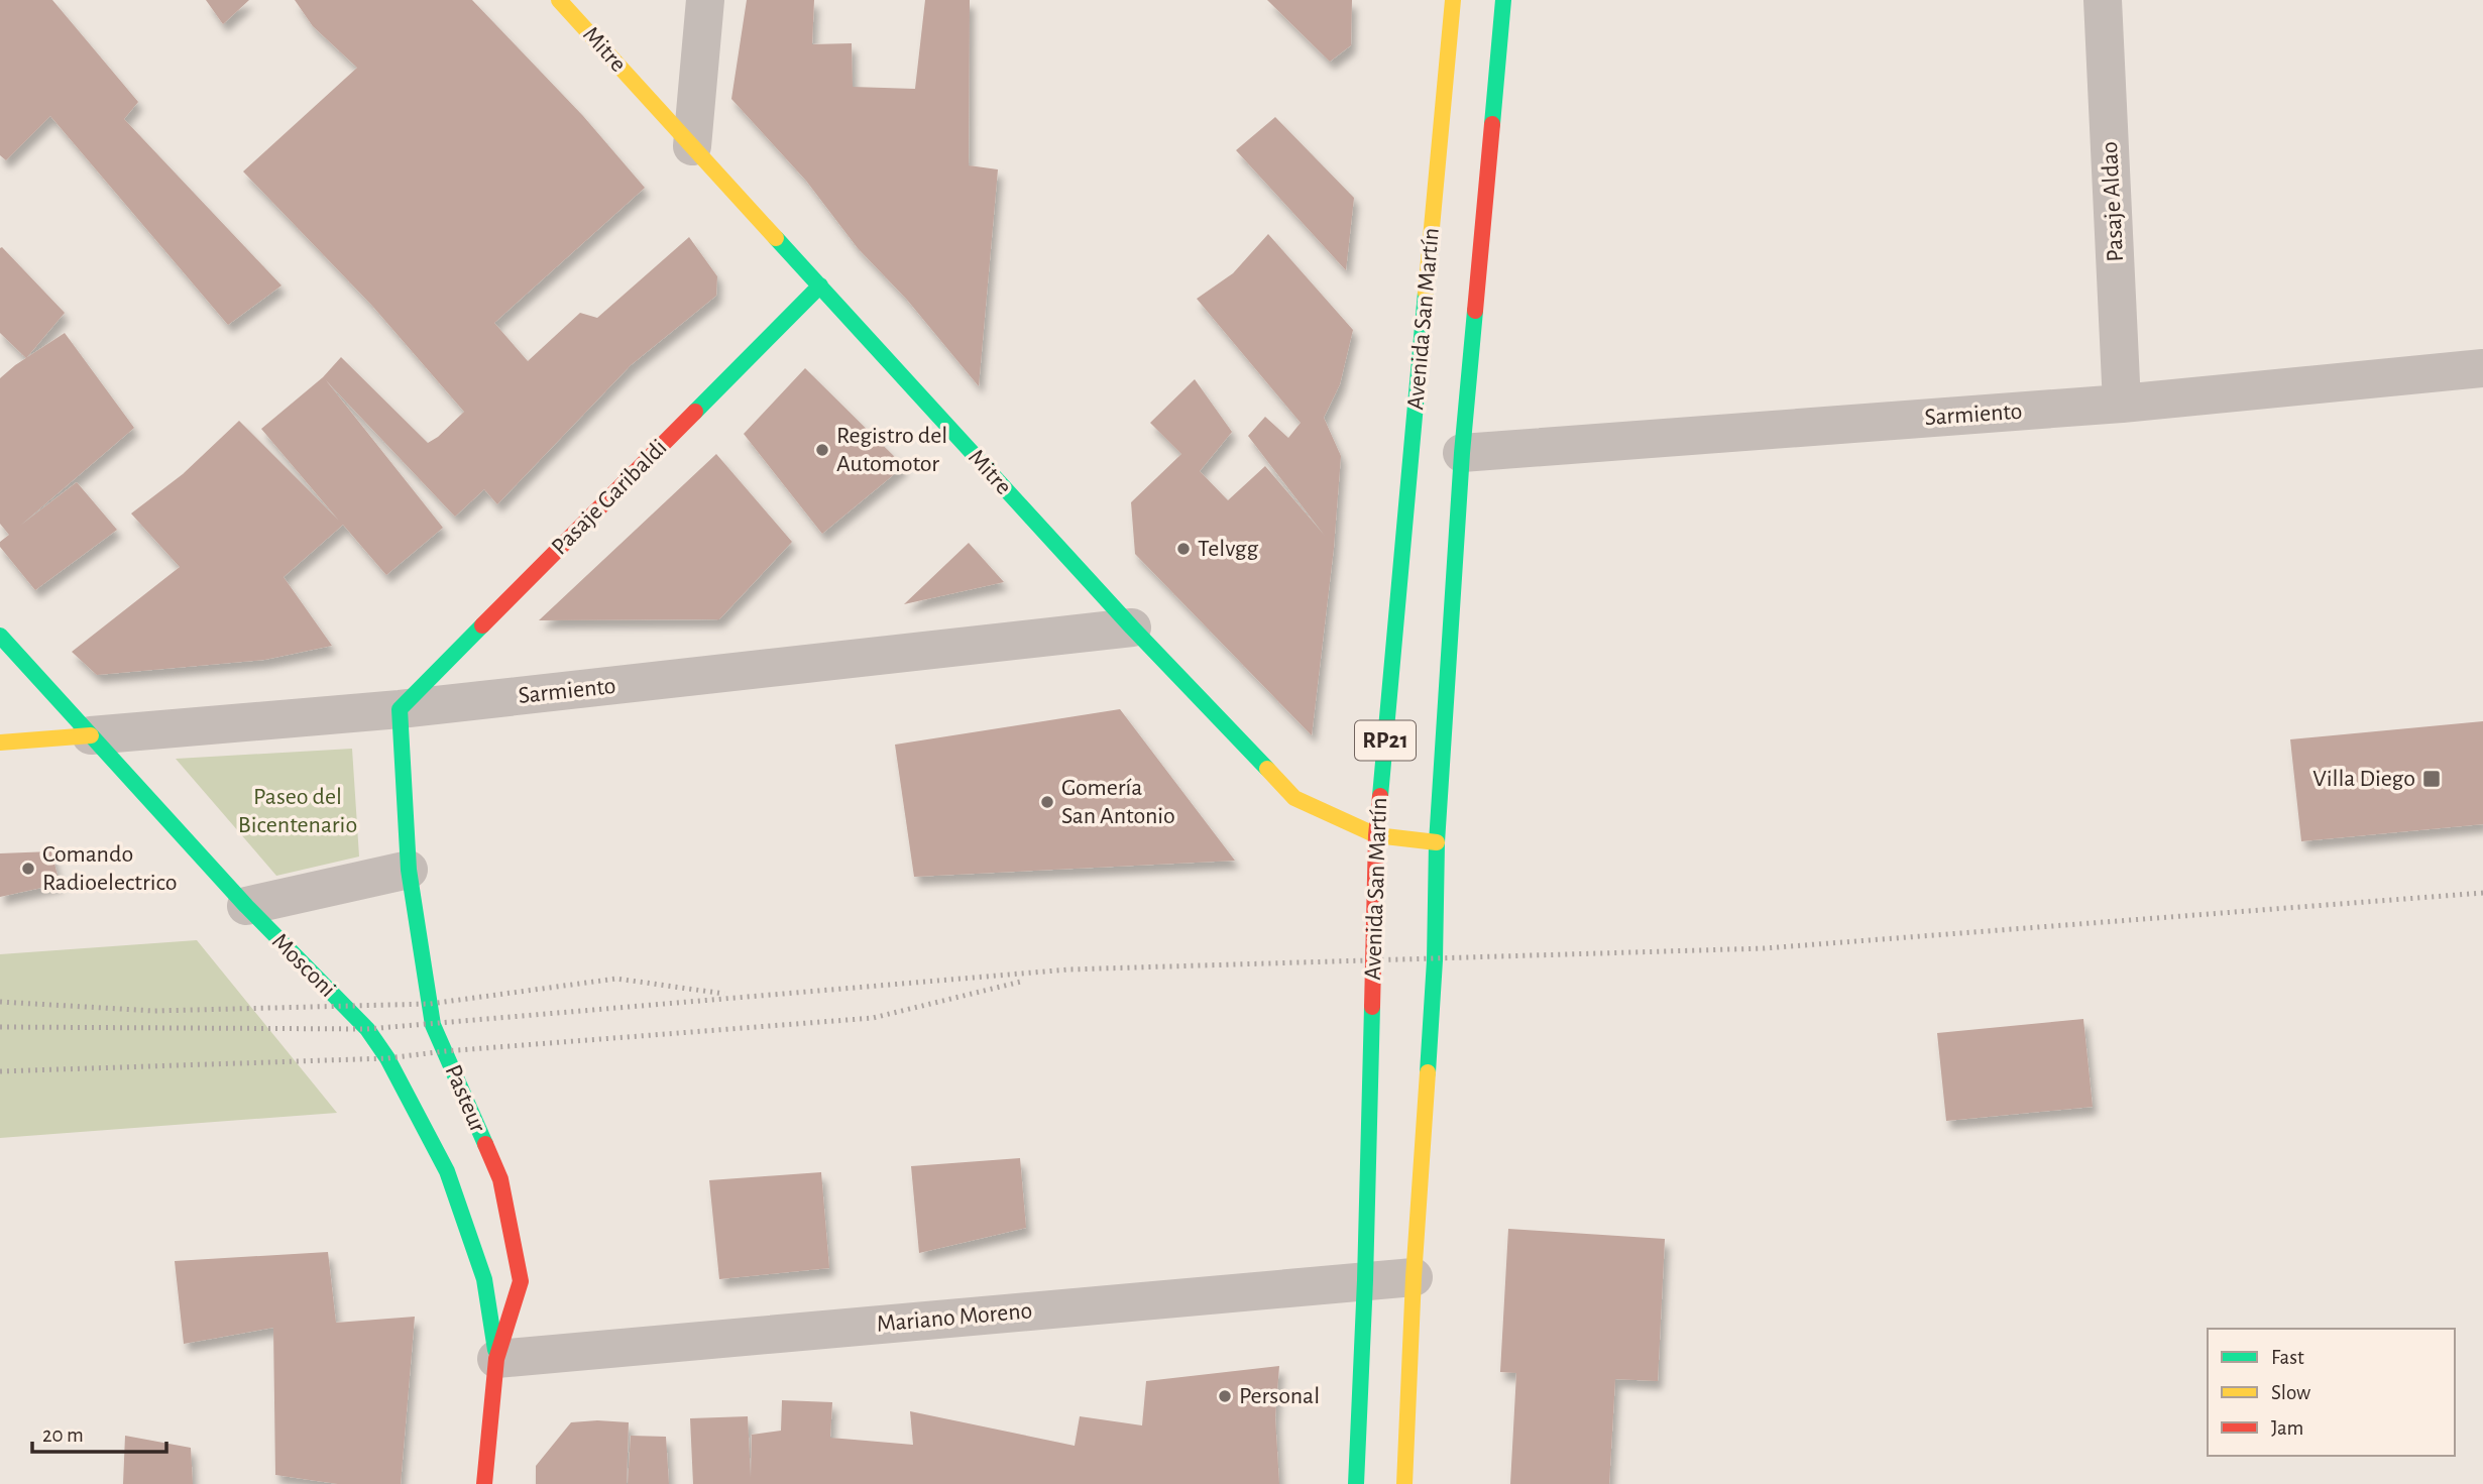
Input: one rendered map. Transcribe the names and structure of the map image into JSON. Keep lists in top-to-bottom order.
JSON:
{
  "streets": {
    "street": [
      "Mitre",
      "Pasaje Aldao",
      "Avenida San Martín",
      "Sarmiento",
      "Pasaje Garibaldi",
      "RP21",
      "Mosconi",
      "Pasteur",
      "Mariano Moreno"
    ]
  },
  "crossings": [
    ["Mitre", "Avenida San Martín"],
    ["Mitre", "Sarmiento"],
    ["Mitre", "Pasaje Garibaldi"],
    ["Pasaje Aldao", "Sarmiento"],
    ["Avenida San Martín", "Sarmiento"],
    ["Avenida San Martín", "Mariano Moreno"],
    ["Sarmiento", "Pasaje Garibaldi"],
    ["Sarmiento", "Mosconi"],
    ["Sarmiento", "Pasteur"],
    ["Pasaje Garibaldi", "Pasteur"],
    ["Mosconi", "Pasteur"],
    ["Mosconi", "Mariano Moreno"],
    ["Pasteur", "Mariano Moreno"]
  ],
  "parks": ["Paseo del Bicentenario"],
  "places": {
    "other": [
      "Registro del Automotor",
      "Telvgg",
      "Gomería San Antonio",
      "Comando Radioelectrico",
      "Personal"
    ],
    "transit": ["Villa Diego"]
  },
  "legend": ["Fast", "Slow", "Jam"],
  "scale_bar": "20 m"
}
